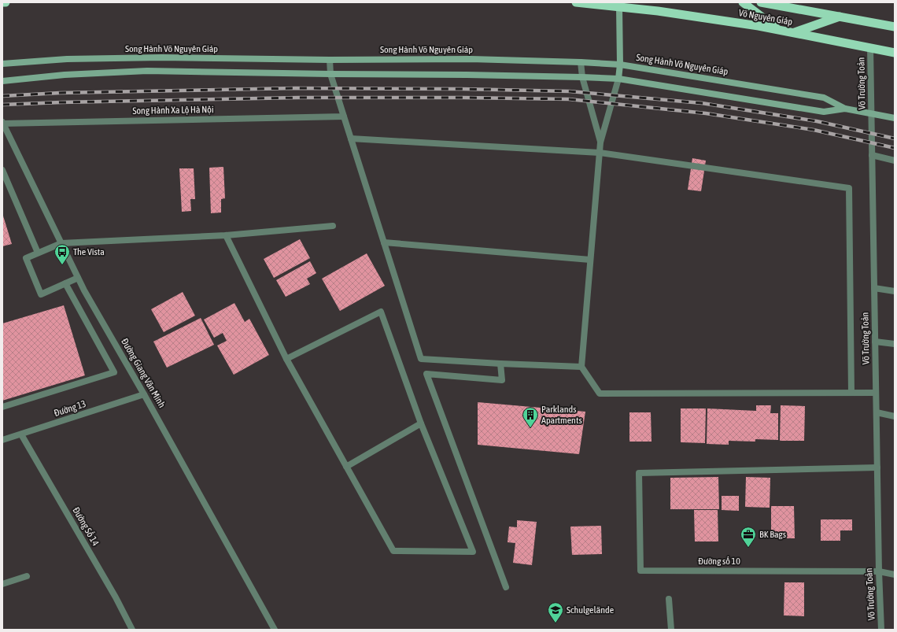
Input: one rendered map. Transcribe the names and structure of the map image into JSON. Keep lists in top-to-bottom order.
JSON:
{
  "streets": {
    "highway": ["Võ Nguyên Giáp"],
    "main road": ["Song Hành Võ Nguyên Giáp"],
    "street": [
      "Võ Trường Toản",
      "Song Hành Xa Lộ Hà Nội",
      "Đường Giang Văn Minh",
      "Đường 13",
      "Đường Số 14",
      "Đường số 10"
    ]
  },
  "crossings": [
    ["Võ Nguyên Giáp", "Võ Trường Toản"],
    ["Song Hành Võ Nguyên Giáp", "Võ Trường Toản"],
    ["Võ Trường Toản", "Đường số 10"],
    ["Song Hành Xa Lộ Hà Nội", "Đường Giang Văn Minh"],
    ["Đường Giang Văn Minh", "Đường 13"],
    ["Đường 13", "Đường Số 14"]
  ],
  "places": {
    "bus stop": ["The Vista"],
    "building": ["Parklands Apartments"],
    "office": ["BK Bags"],
    "school or university": ["Schulgelände"]
  }
}
